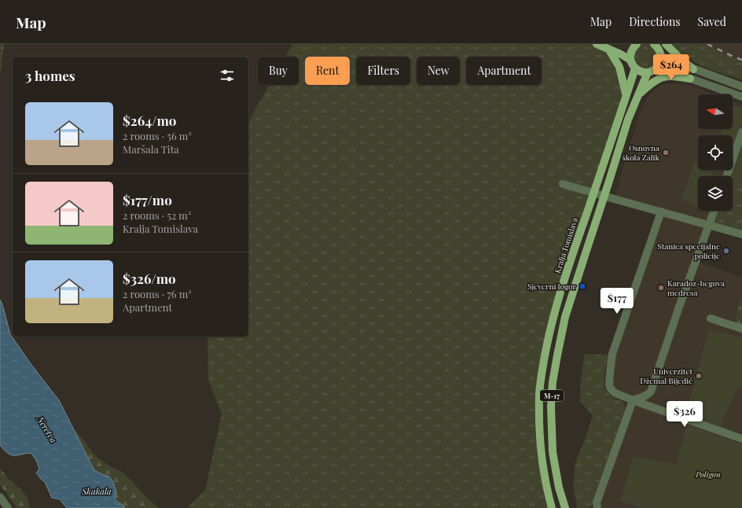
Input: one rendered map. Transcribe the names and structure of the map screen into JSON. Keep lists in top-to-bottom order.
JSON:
{
  "streets": {
    "main road": ["Kralja Tomislava", "M-17"]
  },
  "water": ["Neretva", "Skakala"],
  "parks": ["Poligon"],
  "places": {
    "other": [
      "Osnovna škola Zalik",
      "Stanica specijalne policije",
      "Karađoz-begova medresa",
      "Univerzitet Džemal Bijedić"
    ],
    "transit": ["Sjeverni logor"]
  },
  "north": "left",
  "page": {
    "header": "Map",
    "nav": ["Map", "Directions", "Saved"],
    "price": ["$264", "$177", "$326"],
    "chip": [
      "Buy",
      "Rent",
      "Filters",
      "New",
      "Apartment"
    ],
    "heading": "3 homes",
    "list": [
      {
        "name": "$264/mo",
        "note": "2 rooms · 56 m² · Maršala Tita"
      },
      {
        "name": "$177/mo",
        "note": "2 rooms · 52 m² · Kralja Tomislava"
      },
      {
        "name": "$326/mo",
        "note": "2 rooms · 76 m² · Apartment"
      }
    ]
  }
}
